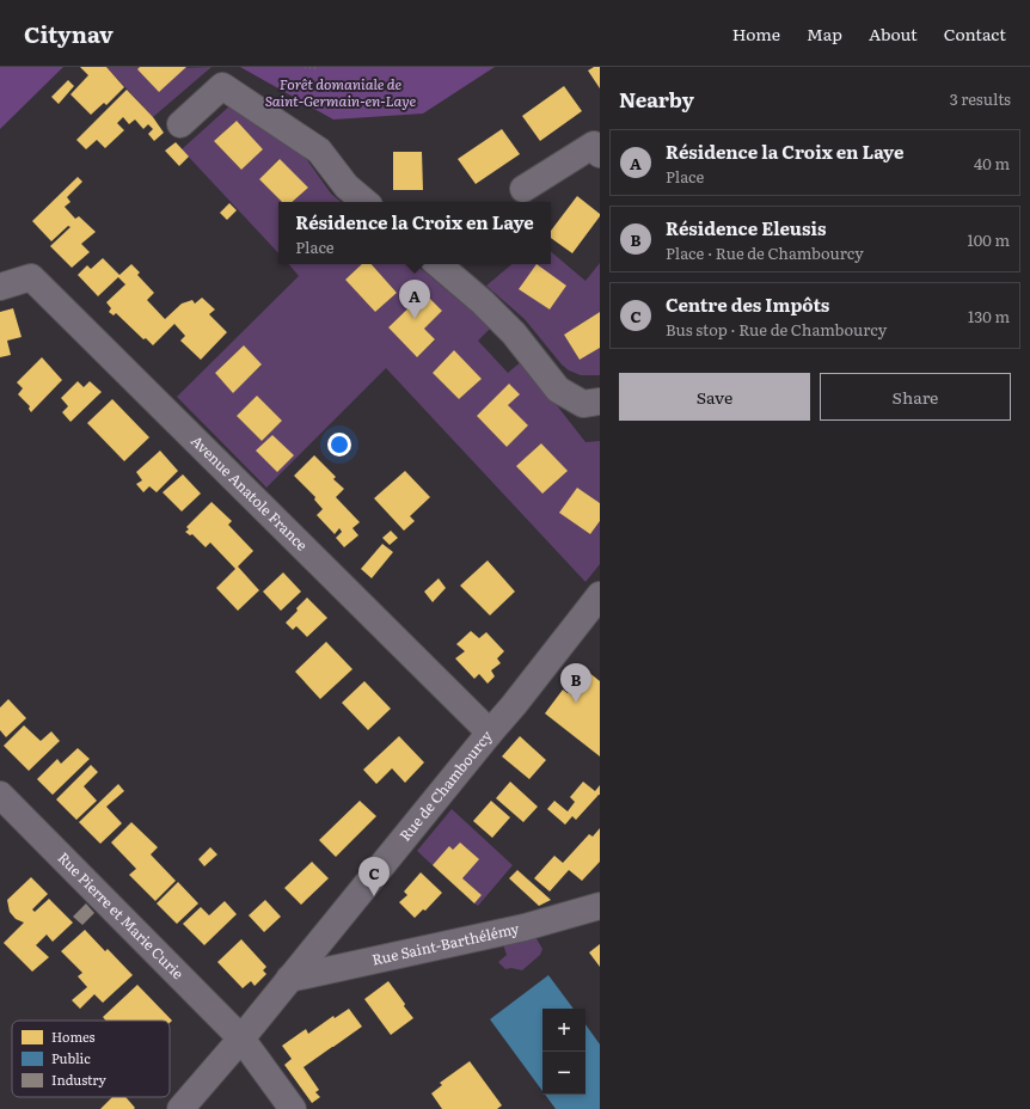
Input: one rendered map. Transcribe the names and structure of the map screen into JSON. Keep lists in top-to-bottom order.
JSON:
{
  "streets": {
    "street": [
      "Avenue Anatole France",
      "Rue de Chambourcy",
      "Rue Pierre et Marie Curie",
      "Rue Saint-Barthélémy"
    ]
  },
  "crossings": [
    ["Avenue Anatole France", "Rue de Chambourcy"],
    ["Rue de Chambourcy", "Rue Pierre et Marie Curie"],
    ["Rue de Chambourcy", "Rue Saint-Barthélémy"]
  ],
  "parks": ["Forêt domaniale de Saint-Germain-en-Laye"],
  "legend": ["Homes", "Public", "Industry"],
  "page": {
    "header": "Citynav",
    "nav": [
      "Home",
      "Map",
      "About",
      "Contact"
    ],
    "heading": ["Nearby", "3 results"],
    "list": [
      {
        "mark": "A",
        "name": "Résidence la Croix en Laye",
        "note": "Place",
        "value": "40 m"
      },
      {
        "mark": "B",
        "name": "Résidence Eleusis",
        "note": "Place · Rue de Chambourcy",
        "value": "100 m"
      },
      {
        "mark": "C",
        "name": "Centre des Impôts",
        "note": "Bus stop · Rue de Chambourcy",
        "value": "130 m"
      }
    ],
    "popup": ["Résidence la Croix en Laye", "Place"],
    "pins": ["A", "B", "C"],
    "buttons": ["Save", "Share"],
    "map_buttons": ["+", "−"]
  }
}
